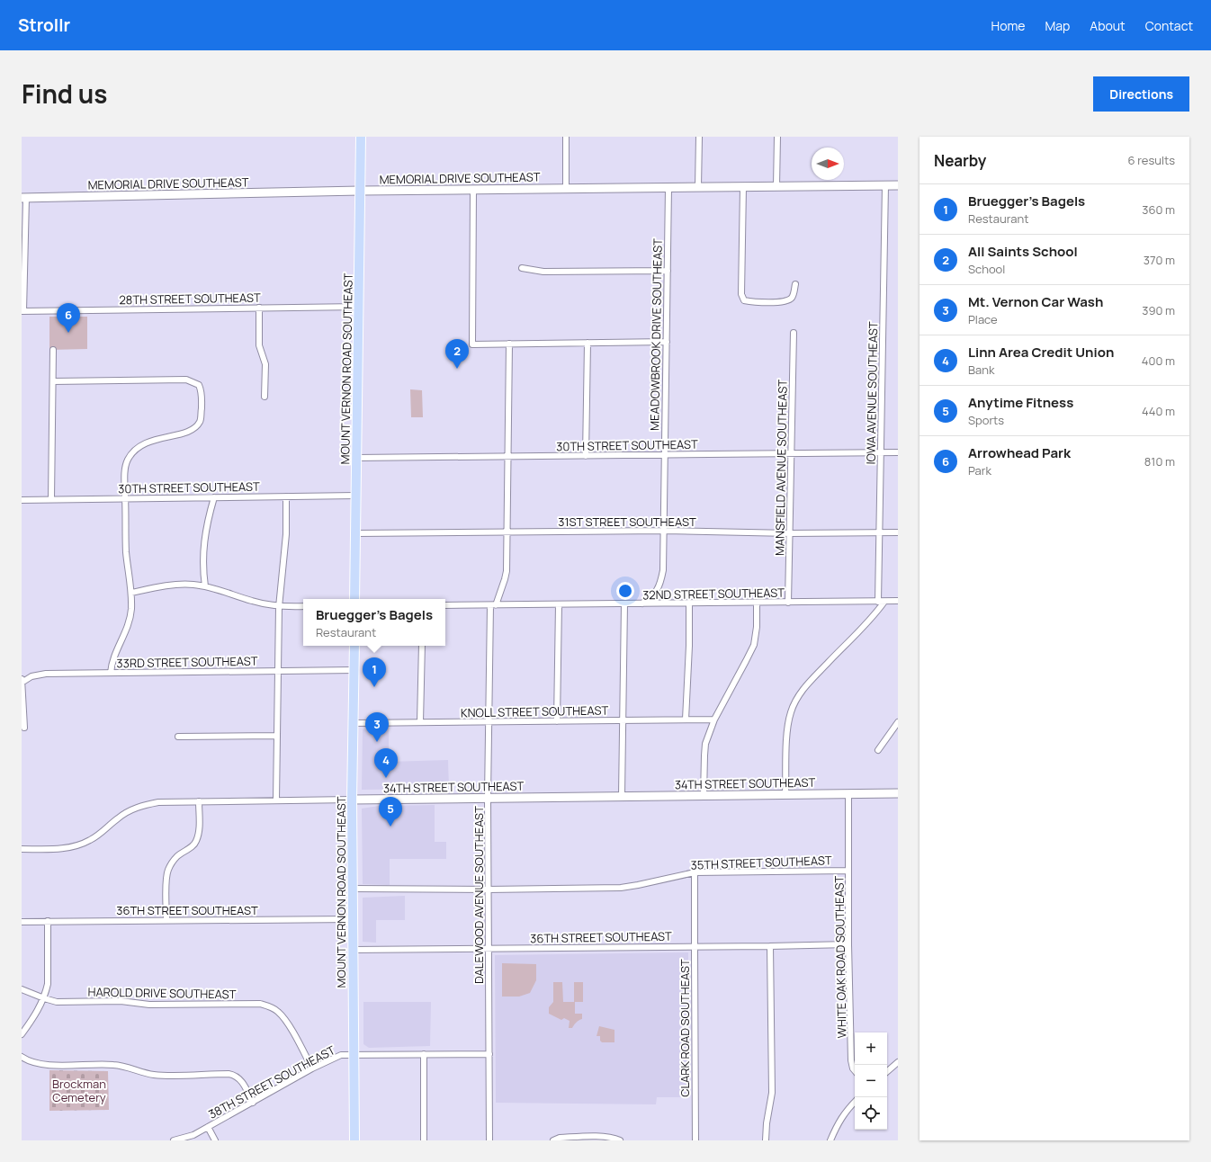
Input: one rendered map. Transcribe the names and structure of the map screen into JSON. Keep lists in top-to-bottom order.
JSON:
{
  "streets": {
    "main road": ["MOUNT VERNON ROAD SOUTHEAST"],
    "street": [
      "MEMORIAL DRIVE SOUTHEAST",
      "28TH STREET SOUTHEAST",
      "MEADOWBROOK DRIVE SOUTHEAST",
      "IOWA AVENUE SOUTHEAST",
      "30TH STREET SOUTHEAST",
      "MANSFIELD AVENUE SOUTHEAST",
      "31ST STREET SOUTHEAST",
      "32ND STREET SOUTHEAST",
      "33RD STREET SOUTHEAST",
      "KNOLL STREET SOUTHEAST",
      "34TH STREET SOUTHEAST",
      "35TH STREET SOUTHEAST",
      "DALEWOOD AVENUE SOUTHEAST",
      "36TH STREET SOUTHEAST",
      "WHITE OAK ROAD SOUTHEAST",
      "HAROLD DRIVE SOUTHEAST",
      "CLARK ROAD SOUTHEAST",
      "38TH STREET SOUTHEAST"
    ]
  },
  "crossings": [
    ["MEMORIAL DRIVE SOUTHEAST", "MEADOWBROOK DRIVE SOUTHEAST"],
    ["MEMORIAL DRIVE SOUTHEAST", "MOUNT VERNON ROAD SOUTHEAST"],
    ["MEMORIAL DRIVE SOUTHEAST", "IOWA AVENUE SOUTHEAST"],
    ["28TH STREET SOUTHEAST", "MOUNT VERNON ROAD SOUTHEAST"],
    ["MEADOWBROOK DRIVE SOUTHEAST", "30TH STREET SOUTHEAST"],
    ["MEADOWBROOK DRIVE SOUTHEAST", "31ST STREET SOUTHEAST"],
    ["MEADOWBROOK DRIVE SOUTHEAST", "32ND STREET SOUTHEAST"],
    ["MOUNT VERNON ROAD SOUTHEAST", "30TH STREET SOUTHEAST"],
    ["MOUNT VERNON ROAD SOUTHEAST", "31ST STREET SOUTHEAST"],
    ["MOUNT VERNON ROAD SOUTHEAST", "33RD STREET SOUTHEAST"],
    ["MOUNT VERNON ROAD SOUTHEAST", "KNOLL STREET SOUTHEAST"],
    ["MOUNT VERNON ROAD SOUTHEAST", "34TH STREET SOUTHEAST"],
    ["MOUNT VERNON ROAD SOUTHEAST", "35TH STREET SOUTHEAST"],
    ["MOUNT VERNON ROAD SOUTHEAST", "36TH STREET SOUTHEAST"],
    ["MOUNT VERNON ROAD SOUTHEAST", "38TH STREET SOUTHEAST"],
    ["IOWA AVENUE SOUTHEAST", "30TH STREET SOUTHEAST"],
    ["IOWA AVENUE SOUTHEAST", "31ST STREET SOUTHEAST"],
    ["IOWA AVENUE SOUTHEAST", "32ND STREET SOUTHEAST"],
    ["30TH STREET SOUTHEAST", "MANSFIELD AVENUE SOUTHEAST"],
    ["30TH STREET SOUTHEAST", "DALEWOOD AVENUE SOUTHEAST"],
    ["MANSFIELD AVENUE SOUTHEAST", "31ST STREET SOUTHEAST"],
    ["MANSFIELD AVENUE SOUTHEAST", "32ND STREET SOUTHEAST"],
    ["31ST STREET SOUTHEAST", "DALEWOOD AVENUE SOUTHEAST"],
    ["32ND STREET SOUTHEAST", "DALEWOOD AVENUE SOUTHEAST"],
    ["KNOLL STREET SOUTHEAST", "DALEWOOD AVENUE SOUTHEAST"],
    ["34TH STREET SOUTHEAST", "DALEWOOD AVENUE SOUTHEAST"],
    ["34TH STREET SOUTHEAST", "WHITE OAK ROAD SOUTHEAST"],
    ["35TH STREET SOUTHEAST", "DALEWOOD AVENUE SOUTHEAST"],
    ["35TH STREET SOUTHEAST", "WHITE OAK ROAD SOUTHEAST"],
    ["35TH STREET SOUTHEAST", "CLARK ROAD SOUTHEAST"],
    ["DALEWOOD AVENUE SOUTHEAST", "36TH STREET SOUTHEAST"],
    ["DALEWOOD AVENUE SOUTHEAST", "38TH STREET SOUTHEAST"],
    ["36TH STREET SOUTHEAST", "WHITE OAK ROAD SOUTHEAST"],
    ["36TH STREET SOUTHEAST", "CLARK ROAD SOUTHEAST"],
    ["HAROLD DRIVE SOUTHEAST", "38TH STREET SOUTHEAST"]
  ],
  "parks": ["Brockman Cemetery"],
  "north": "right",
  "page": {
    "header": "Strollr",
    "nav": [
      "Home",
      "Map",
      "About",
      "Contact"
    ],
    "title": "Find us",
    "buttons": "Directions",
    "heading": ["Nearby", "6 results"],
    "list": [
      {
        "mark": "1",
        "name": "Bruegger's Bagels",
        "note": "Restaurant",
        "value": "360 m"
      },
      {
        "mark": "2",
        "name": "All Saints School",
        "note": "School",
        "value": "370 m"
      },
      {
        "mark": "3",
        "name": "Mt. Vernon Car Wash",
        "note": "Place",
        "value": "390 m"
      },
      {
        "mark": "4",
        "name": "Linn Area Credit Union",
        "note": "Bank",
        "value": "400 m"
      },
      {
        "mark": "5",
        "name": "Anytime Fitness",
        "note": "Sports",
        "value": "440 m"
      },
      {
        "mark": "6",
        "name": "Arrowhead Park",
        "note": "Park",
        "value": "810 m"
      }
    ],
    "pins": [
      "6",
      "2",
      "1",
      "3",
      "4",
      "5"
    ],
    "popup": ["Bruegger's Bagels", "Restaurant"],
    "map_buttons": ["+", "−"]
  }
}
